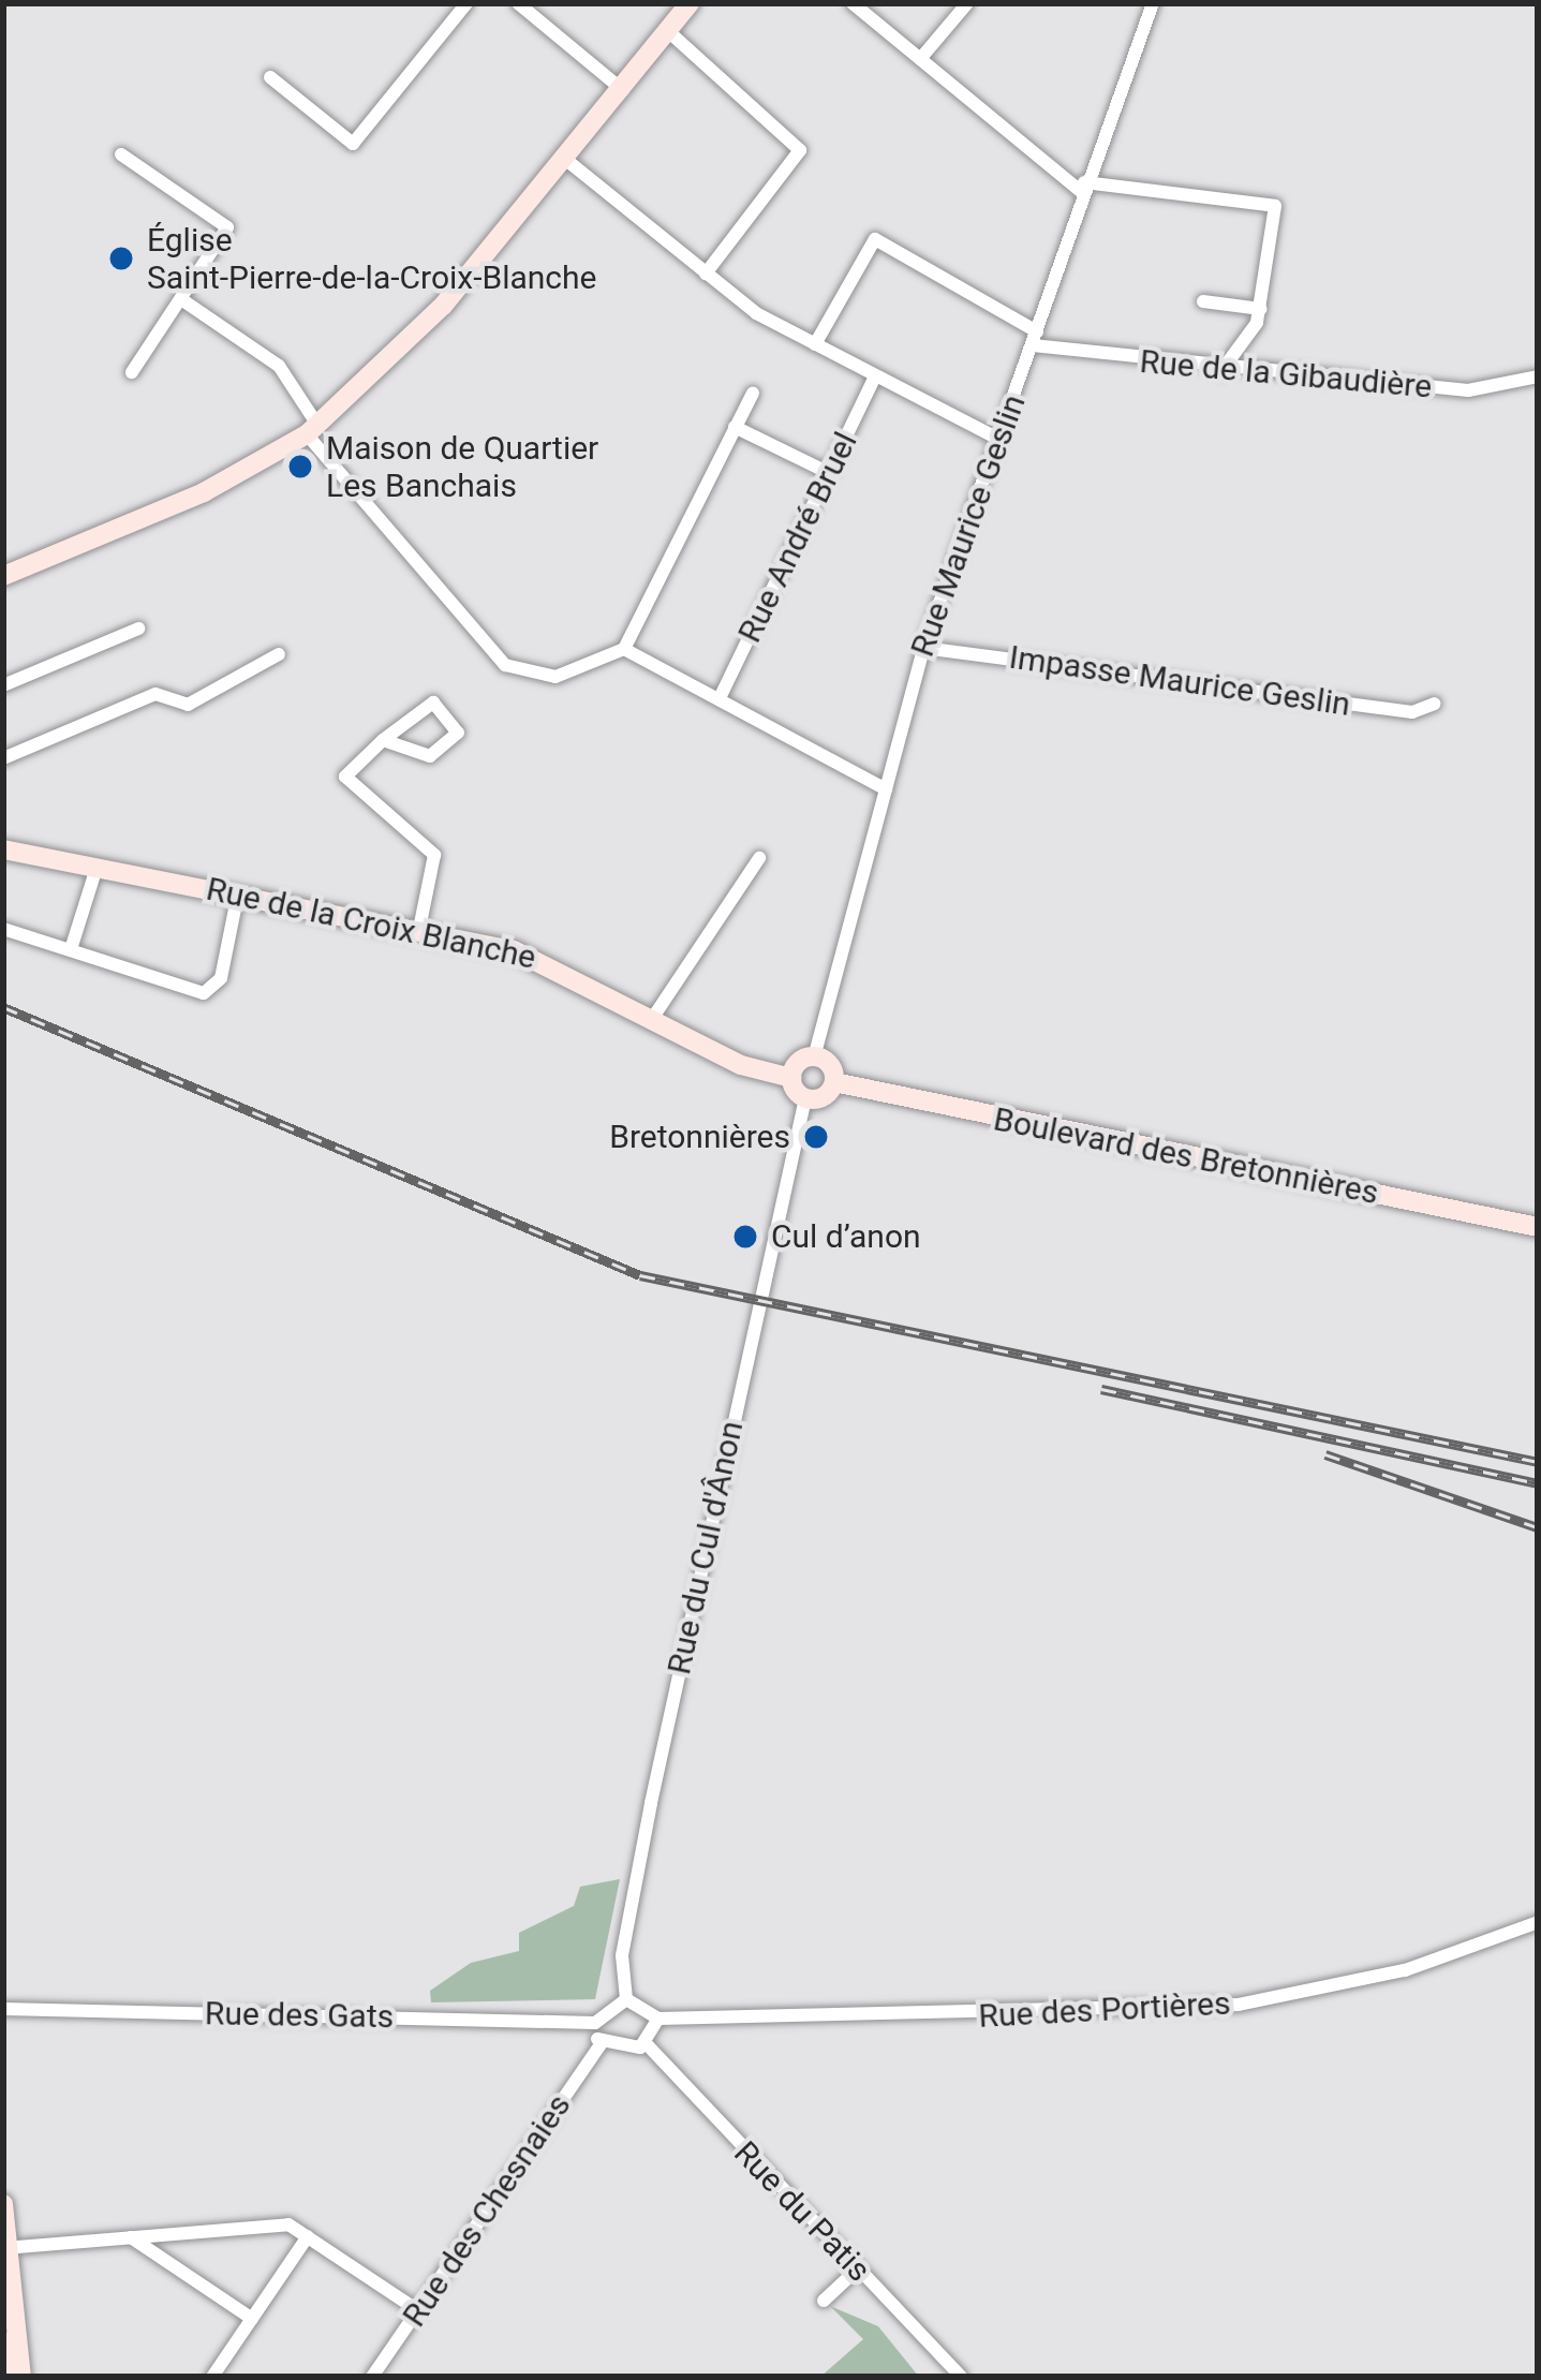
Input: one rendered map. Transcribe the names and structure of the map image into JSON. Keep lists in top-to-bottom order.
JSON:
{
  "streets": {
    "street": [
      "Rue de la Gibaudière",
      "Rue Maurice Geslin",
      "Rue André Bruel",
      "Impasse Maurice Geslin",
      "Rue de la Croix Blanche",
      "Boulevard des Bretonnières",
      "Rue du Cul d'Ânon",
      "Rue des Portières",
      "Rue des Gats",
      "Rue des Chesnaies",
      "Rue du Patis"
    ]
  },
  "crossings": [
    ["Rue de la Gibaudière", "Rue Maurice Geslin"],
    ["Rue Maurice Geslin", "Impasse Maurice Geslin"]
  ],
  "places": [
    "Église Saint-Pierre-de-la-Croix-Blanche",
    "Maison de Quartier Les Banchais",
    "Bretonnières",
    "Cul d’anon"
  ]
}
